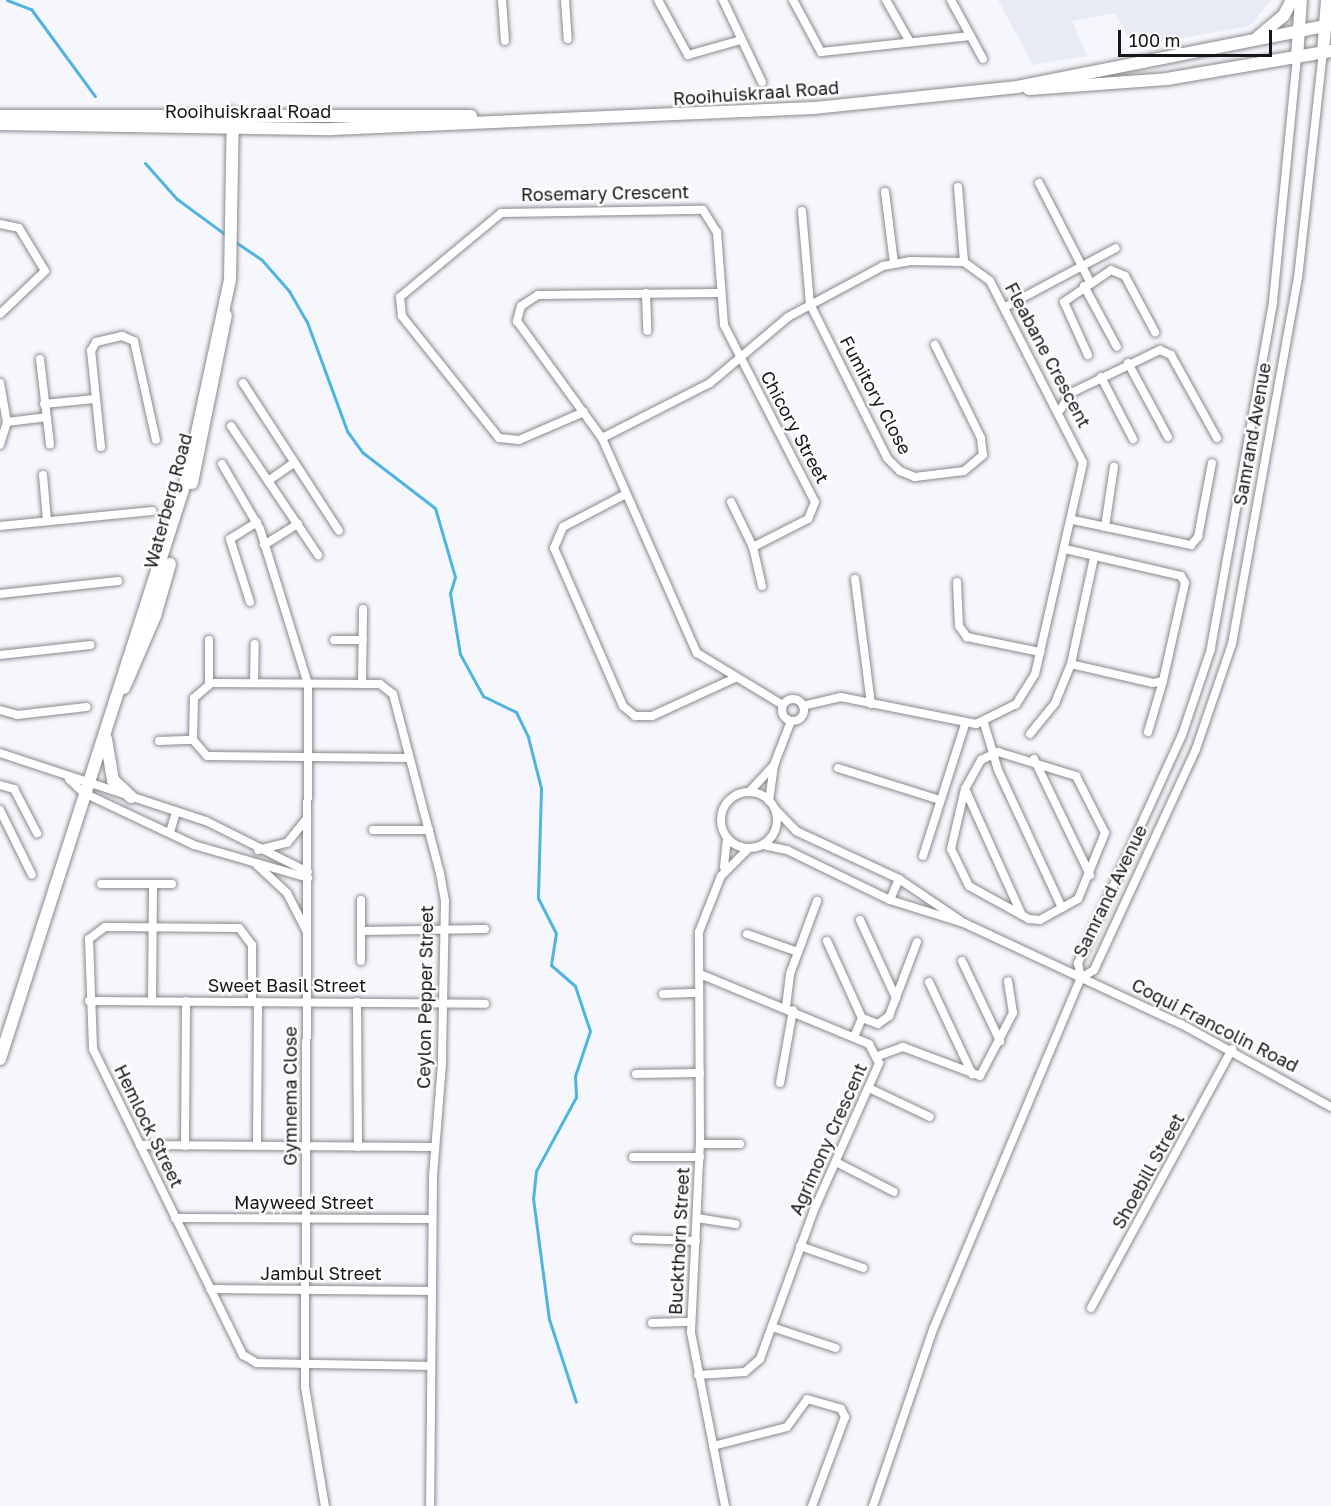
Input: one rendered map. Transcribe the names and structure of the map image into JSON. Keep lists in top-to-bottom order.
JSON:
{
  "streets": {
    "main road": ["Rooihuiskraal Road", "Samrand Avenue", "Waterberg Road"],
    "street": [
      "Rosemary Crescent",
      "Fleabane Crescent",
      "Fumitory Close",
      "Chicory Street",
      "Sweet Basil Street",
      "Ceylon Pepper Street",
      "Coqui Francolin Road",
      "Gymnema Close",
      "Hemlock Street",
      "Agrimony Crescent",
      "Shoebill Street",
      "Mayweed Street",
      "Buckthorn Street",
      "Jambul Street"
    ]
  },
  "crossings": [
    ["Rooihuiskraal Road", "Samrand Avenue"],
    ["Rooihuiskraal Road", "Waterberg Road"],
    ["Samrand Avenue", "Coqui Francolin Road"],
    ["Sweet Basil Street", "Ceylon Pepper Street"],
    ["Sweet Basil Street", "Gymnema Close"],
    ["Sweet Basil Street", "Hemlock Street"],
    ["Ceylon Pepper Street", "Gymnema Close"],
    ["Ceylon Pepper Street", "Hemlock Street"],
    ["Ceylon Pepper Street", "Mayweed Street"],
    ["Ceylon Pepper Street", "Jambul Street"],
    ["Coqui Francolin Road", "Shoebill Street"],
    ["Gymnema Close", "Hemlock Street"],
    ["Gymnema Close", "Mayweed Street"],
    ["Gymnema Close", "Jambul Street"],
    ["Hemlock Street", "Mayweed Street"],
    ["Hemlock Street", "Jambul Street"],
    ["Agrimony Crescent", "Buckthorn Street"]
  ],
  "scale_bar": "100 m"
}
